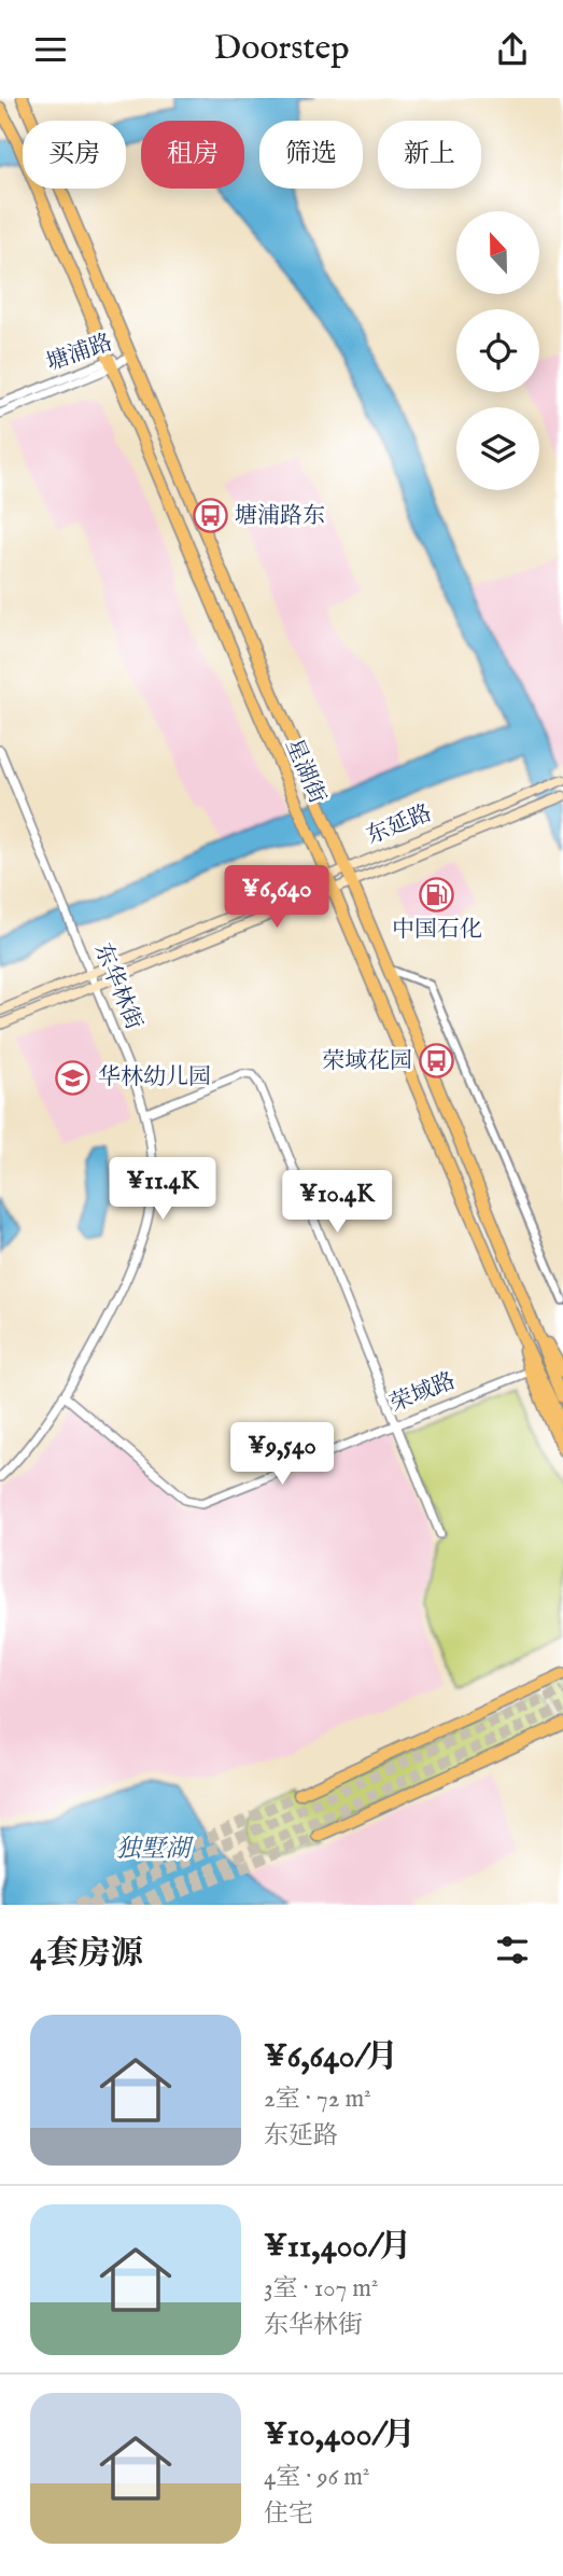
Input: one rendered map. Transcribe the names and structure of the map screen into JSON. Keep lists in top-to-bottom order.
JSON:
{
  "streets": {
    "main road": ["星湖街", "东延路"],
    "street": ["塘浦路", "东华林街", "荣域路"]
  },
  "crossings": [
    ["塘浦路", "星湖街"],
    ["星湖街", "东延路"],
    ["东延路", "东华林街"],
    ["东华林街", "荣域路"]
  ],
  "water": ["独墅湖"],
  "places": {
    "bus stop": ["塘浦路东", "荣域花园"],
    "fuel station": ["中国石化"],
    "school or university": ["华林幼儿园"]
  },
  "north": "top",
  "page": {
    "header": "Doorstep",
    "chip": [
      "买房",
      "租房",
      "筛选",
      "新上"
    ],
    "price": [
      "¥6,640",
      "¥11.4K",
      "¥10.4K",
      "¥9,540"
    ],
    "heading": "4套房源",
    "list": [
      {
        "name": "¥6,640/月",
        "note": "2室 · 72 m² · 东延路"
      },
      {
        "name": "¥11,400/月",
        "note": "3室 · 107 m² · 东华林街"
      },
      {
        "name": "¥10,400/月",
        "note": "4室 · 96 m² · 住宅"
      }
    ]
  }
}
